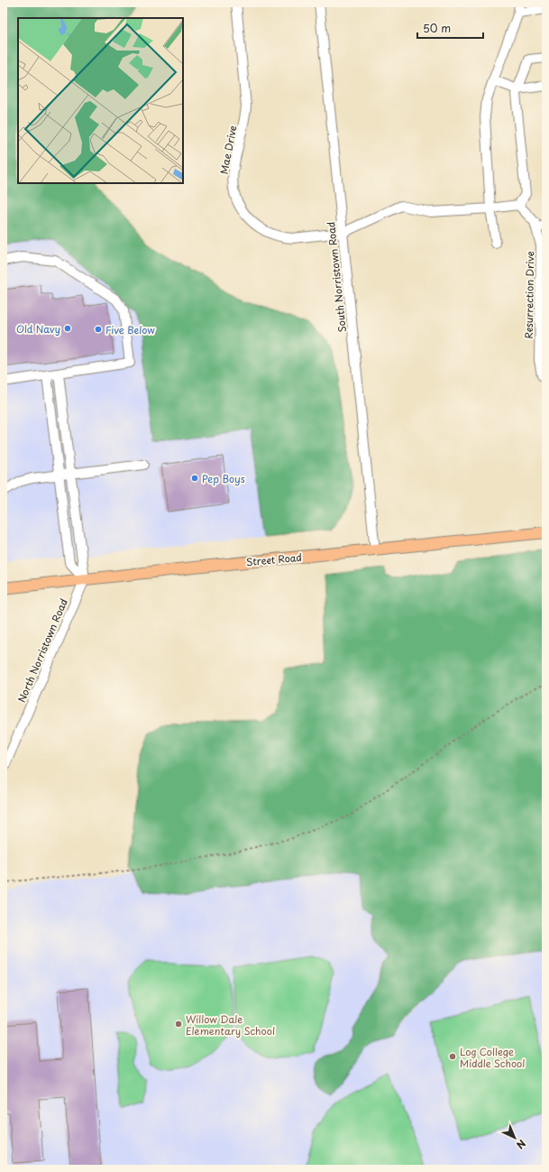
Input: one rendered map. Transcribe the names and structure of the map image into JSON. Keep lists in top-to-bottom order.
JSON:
{
  "streets": {
    "main road": ["Street Road"],
    "street": [
      "Mae Drive",
      "South Norristown Road",
      "Resurrection Drive",
      "North Norristown Road"
    ]
  },
  "crossings": [
    ["Mae Drive", "South Norristown Road"],
    ["South Norristown Road", "Street Road"],
    ["Street Road", "North Norristown Road"]
  ],
  "places": [
    "Old Navy",
    "Five Below",
    "Pep Boys",
    "Willow Dale Elementary School",
    "Log College Middle School"
  ],
  "scale_bar": "50 m",
  "north": "bottom right"
}
